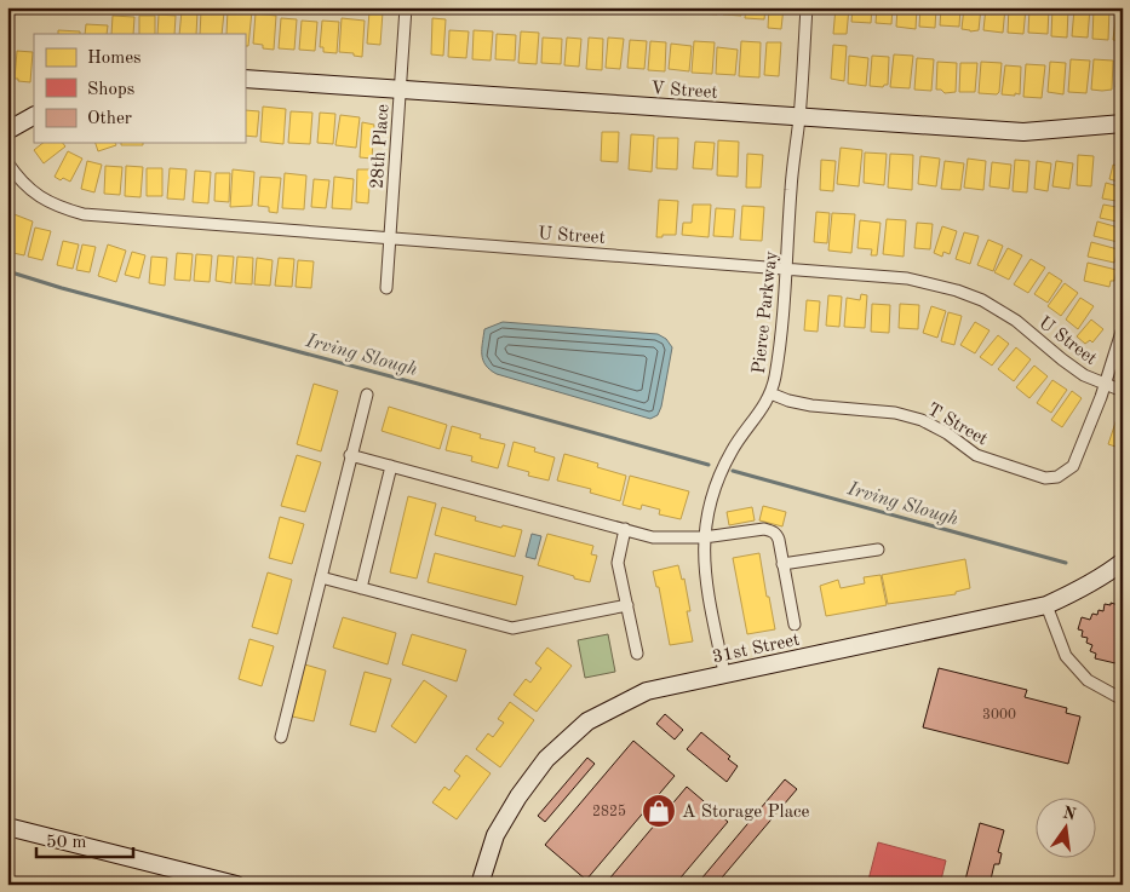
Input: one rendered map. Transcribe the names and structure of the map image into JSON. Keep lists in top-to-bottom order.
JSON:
{
  "streets": {
    "street": [
      "V Street",
      "28th Place",
      "U Street",
      "Pierce Parkway",
      "T Street",
      "31st Street"
    ]
  },
  "crossings": [
    ["V Street", "28th Place"],
    ["V Street", "Pierce Parkway"],
    ["28th Place", "U Street"],
    ["U Street", "Pierce Parkway"],
    ["U Street", "T Street"],
    ["Pierce Parkway", "T Street"],
    ["Pierce Parkway", "31st Street"]
  ],
  "water": ["Irving Slough"],
  "places": {
    "shop": ["A Storage Place"]
  },
  "house_numbers": ["3000", "2825"],
  "legend": ["Homes", "Shops", "Other"],
  "scale_bar": "50 m",
  "north": "top"
}
